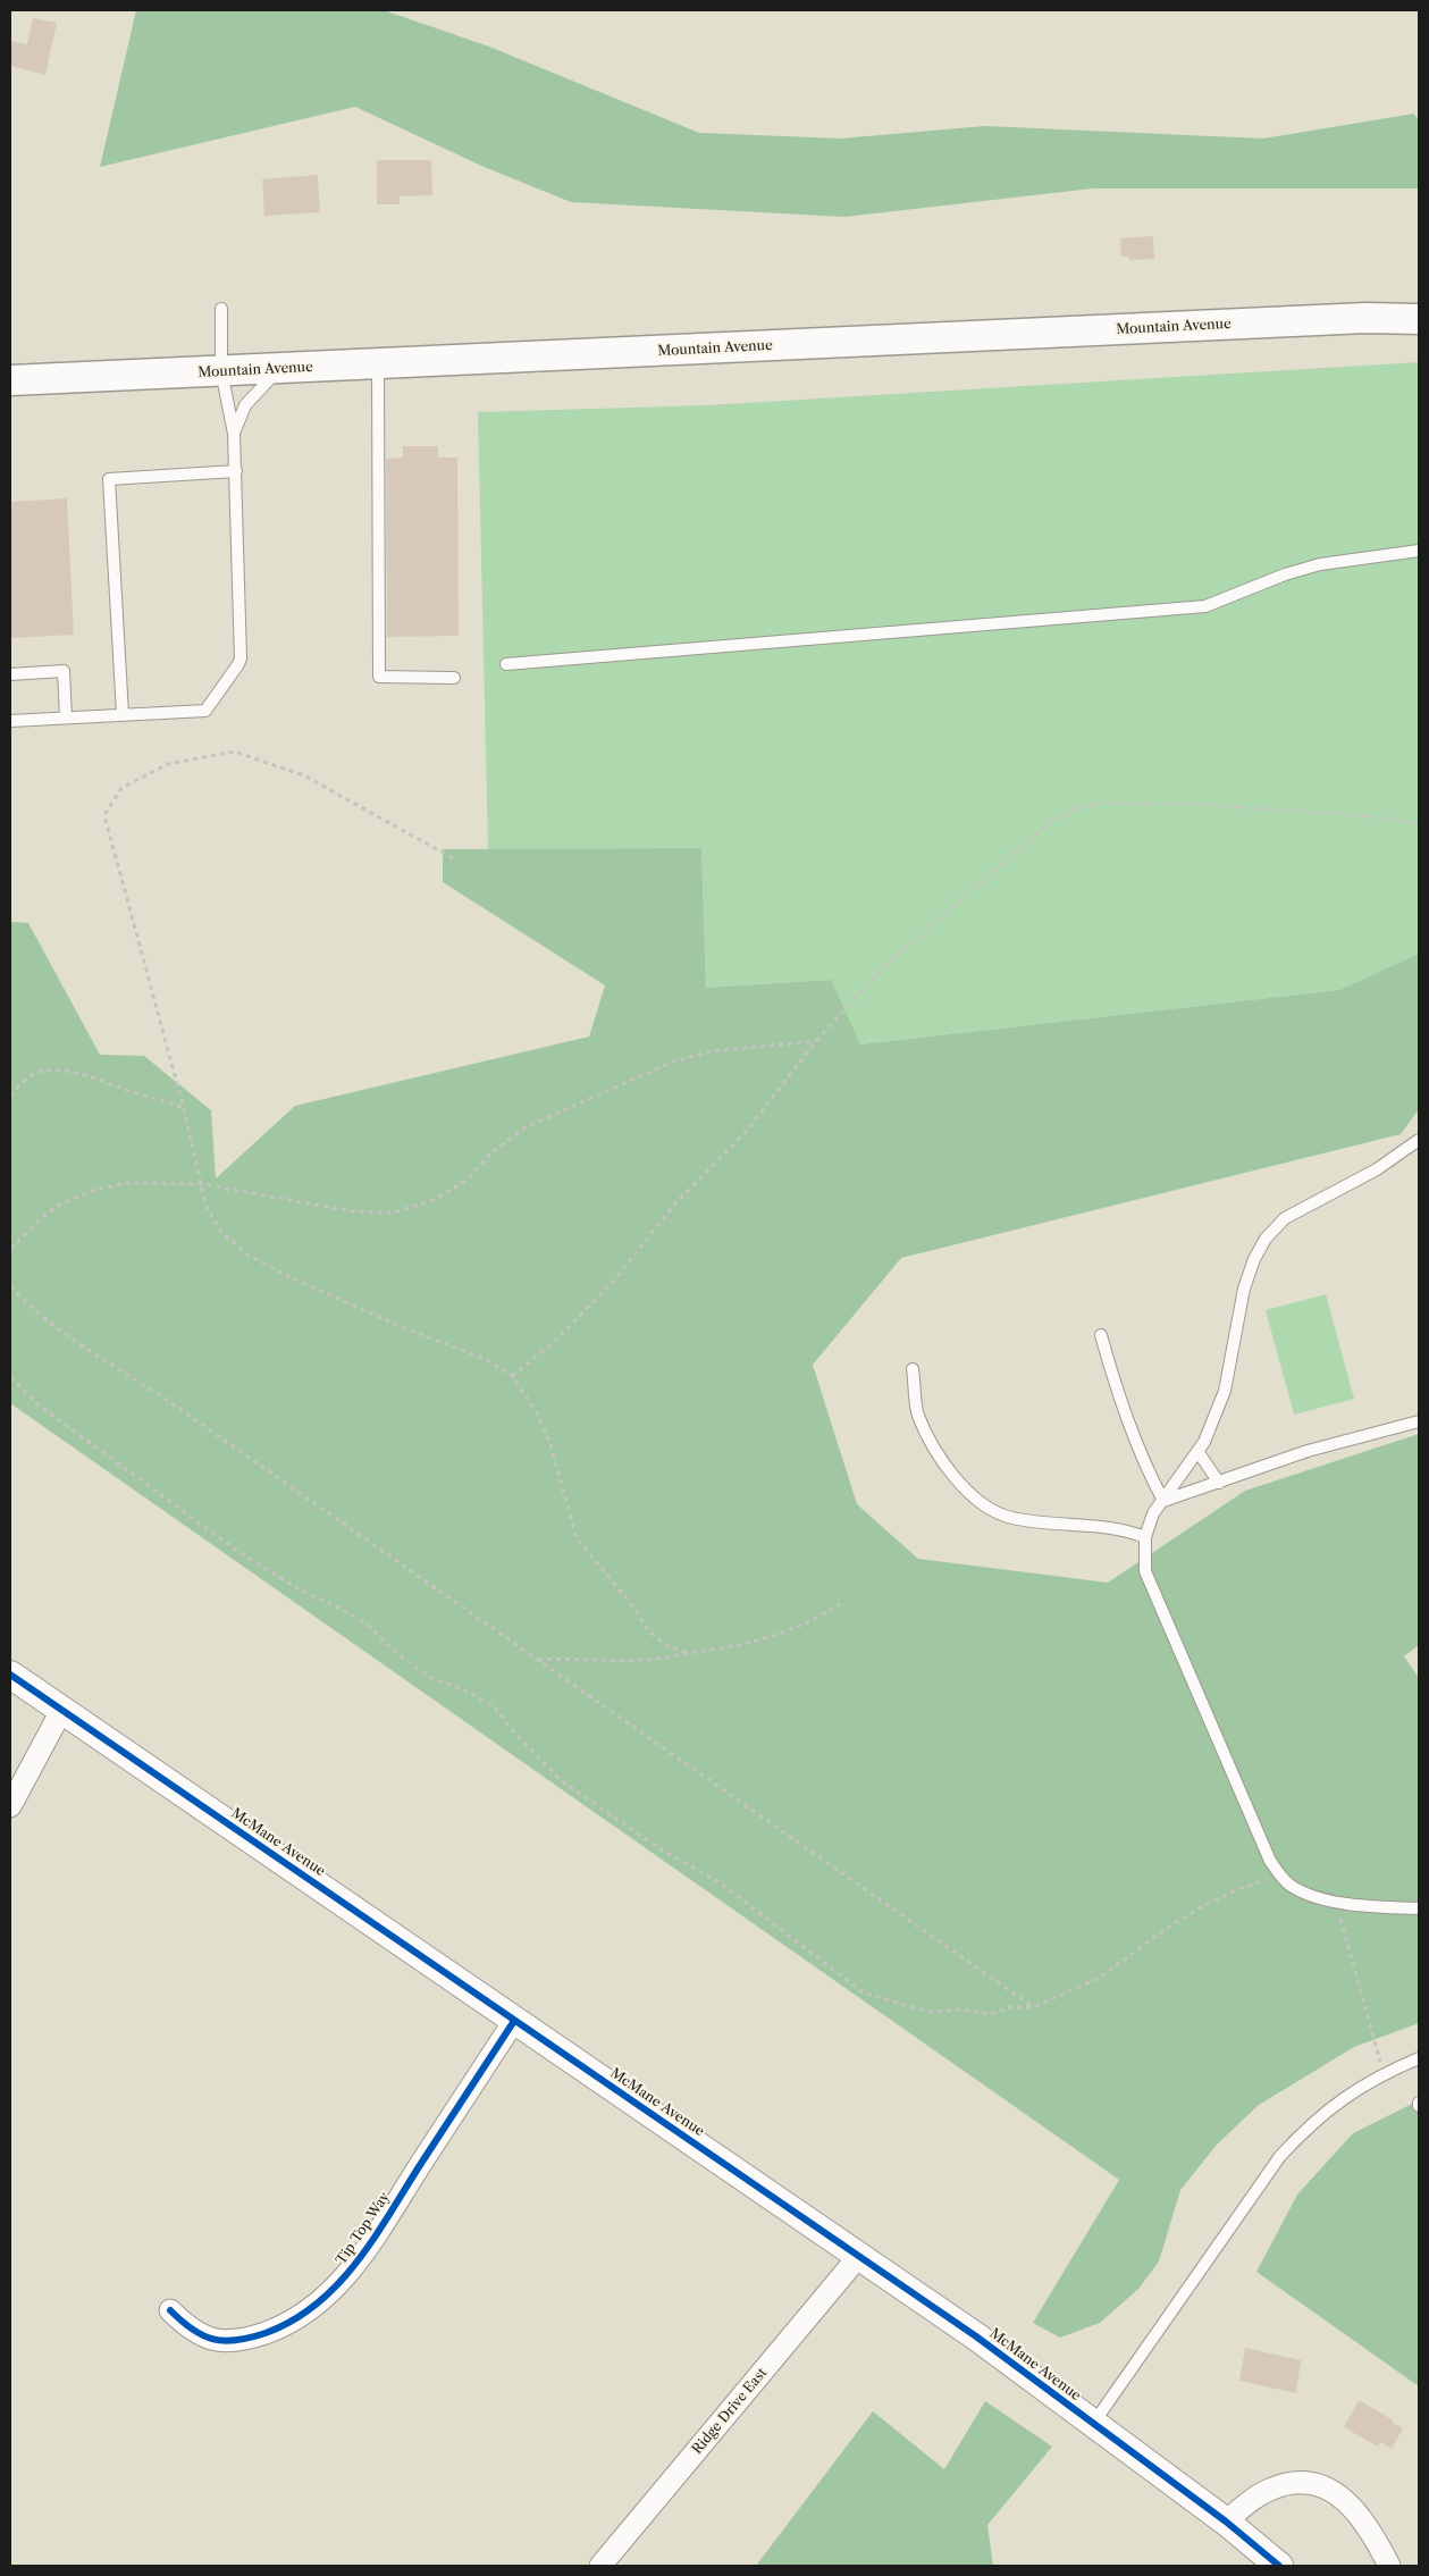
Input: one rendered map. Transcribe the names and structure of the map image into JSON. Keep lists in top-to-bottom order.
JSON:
{
  "streets": {
    "main road": ["Mountain Avenue"],
    "street": ["McMane Avenue", "Tip Top Way", "Ridge Drive East"]
  },
  "crossings": [
    ["McMane Avenue", "Tip Top Way"],
    ["McMane Avenue", "Ridge Drive East"]
  ]
}
